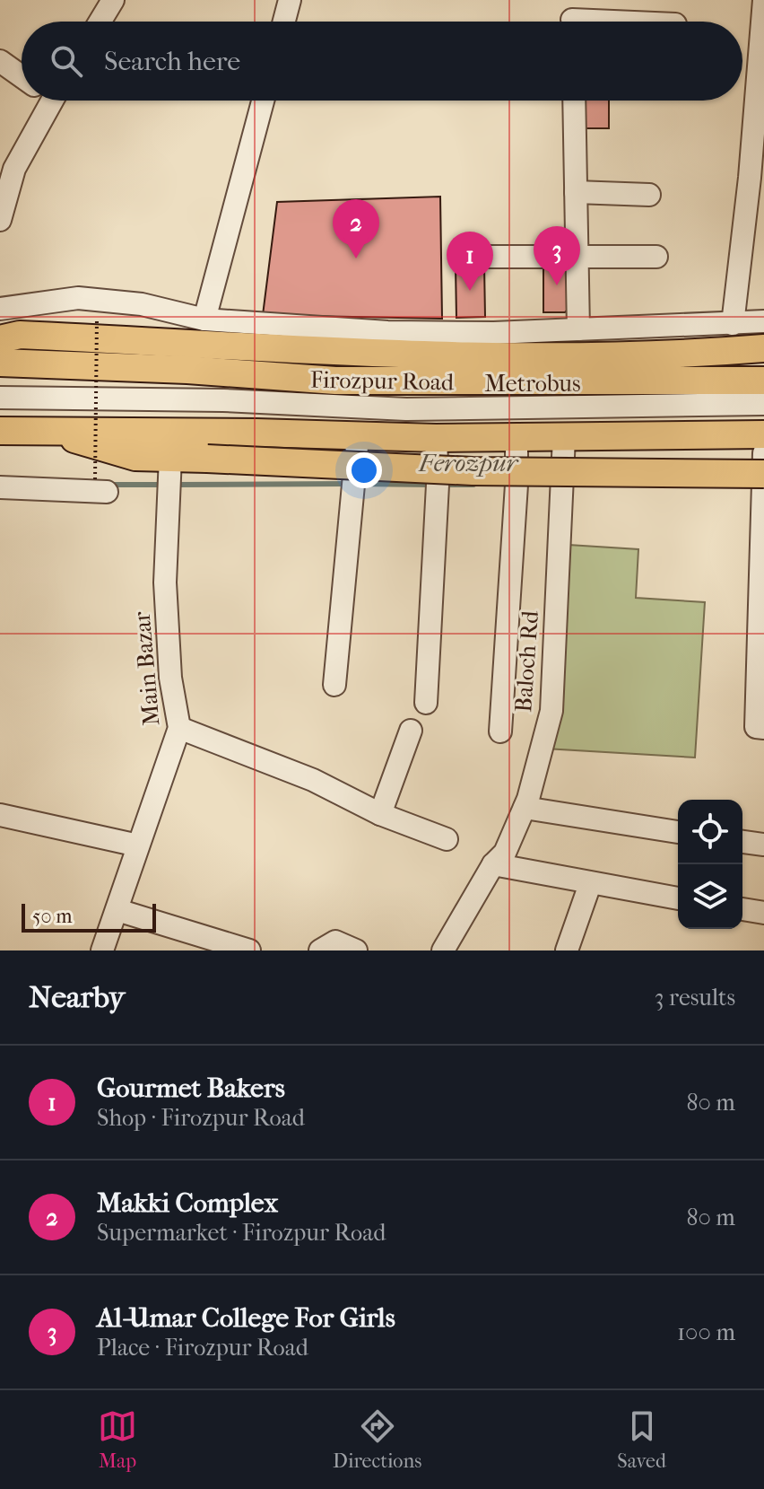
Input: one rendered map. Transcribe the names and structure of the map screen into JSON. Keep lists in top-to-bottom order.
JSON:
{
  "streets": {
    "main road": ["Firozpur Road"],
    "street": ["Metrobus", "Baloch Rd", "Main Bazar"]
  },
  "water": ["Ferozpur"],
  "scale_bar": "50 m",
  "page": {
    "search": "Search here",
    "pins": ["2", "3", "1"],
    "scale": "50 m",
    "heading": ["Nearby", "3 results"],
    "list": [
      {
        "mark": "1",
        "name": "Gourmet Bakers",
        "note": "Shop · Firozpur Road",
        "value": "80 m"
      },
      {
        "mark": "2",
        "name": "Makki Complex",
        "note": "Supermarket · Firozpur Road",
        "value": "80 m"
      },
      {
        "mark": "3",
        "name": "Al-Umar College For Girls",
        "note": "Place · Firozpur Road",
        "value": "100 m"
      }
    ],
    "nav": ["Map", "Directions", "Saved"]
  }
}
